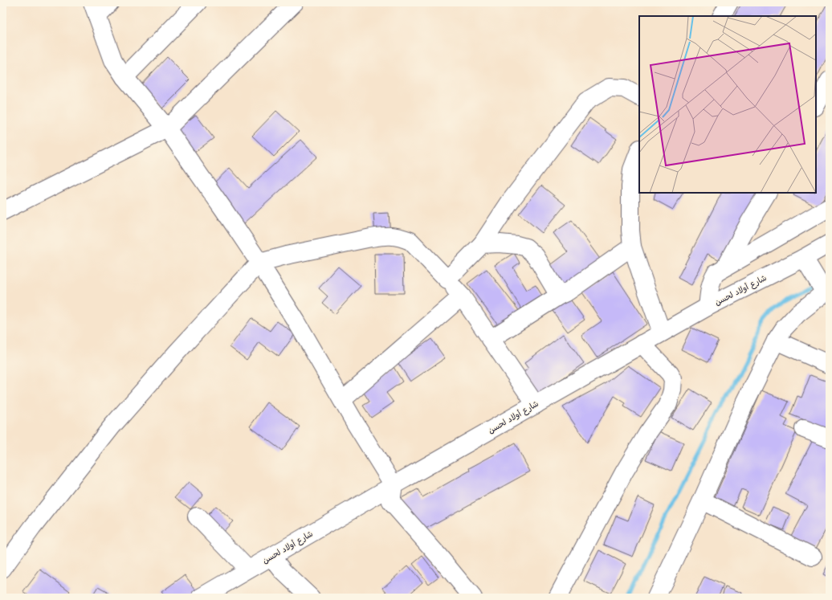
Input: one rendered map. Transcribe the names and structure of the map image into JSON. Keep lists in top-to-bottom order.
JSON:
{
  "streets": {
    "street": ["شارع أولاد لحسن"]
  }
}
